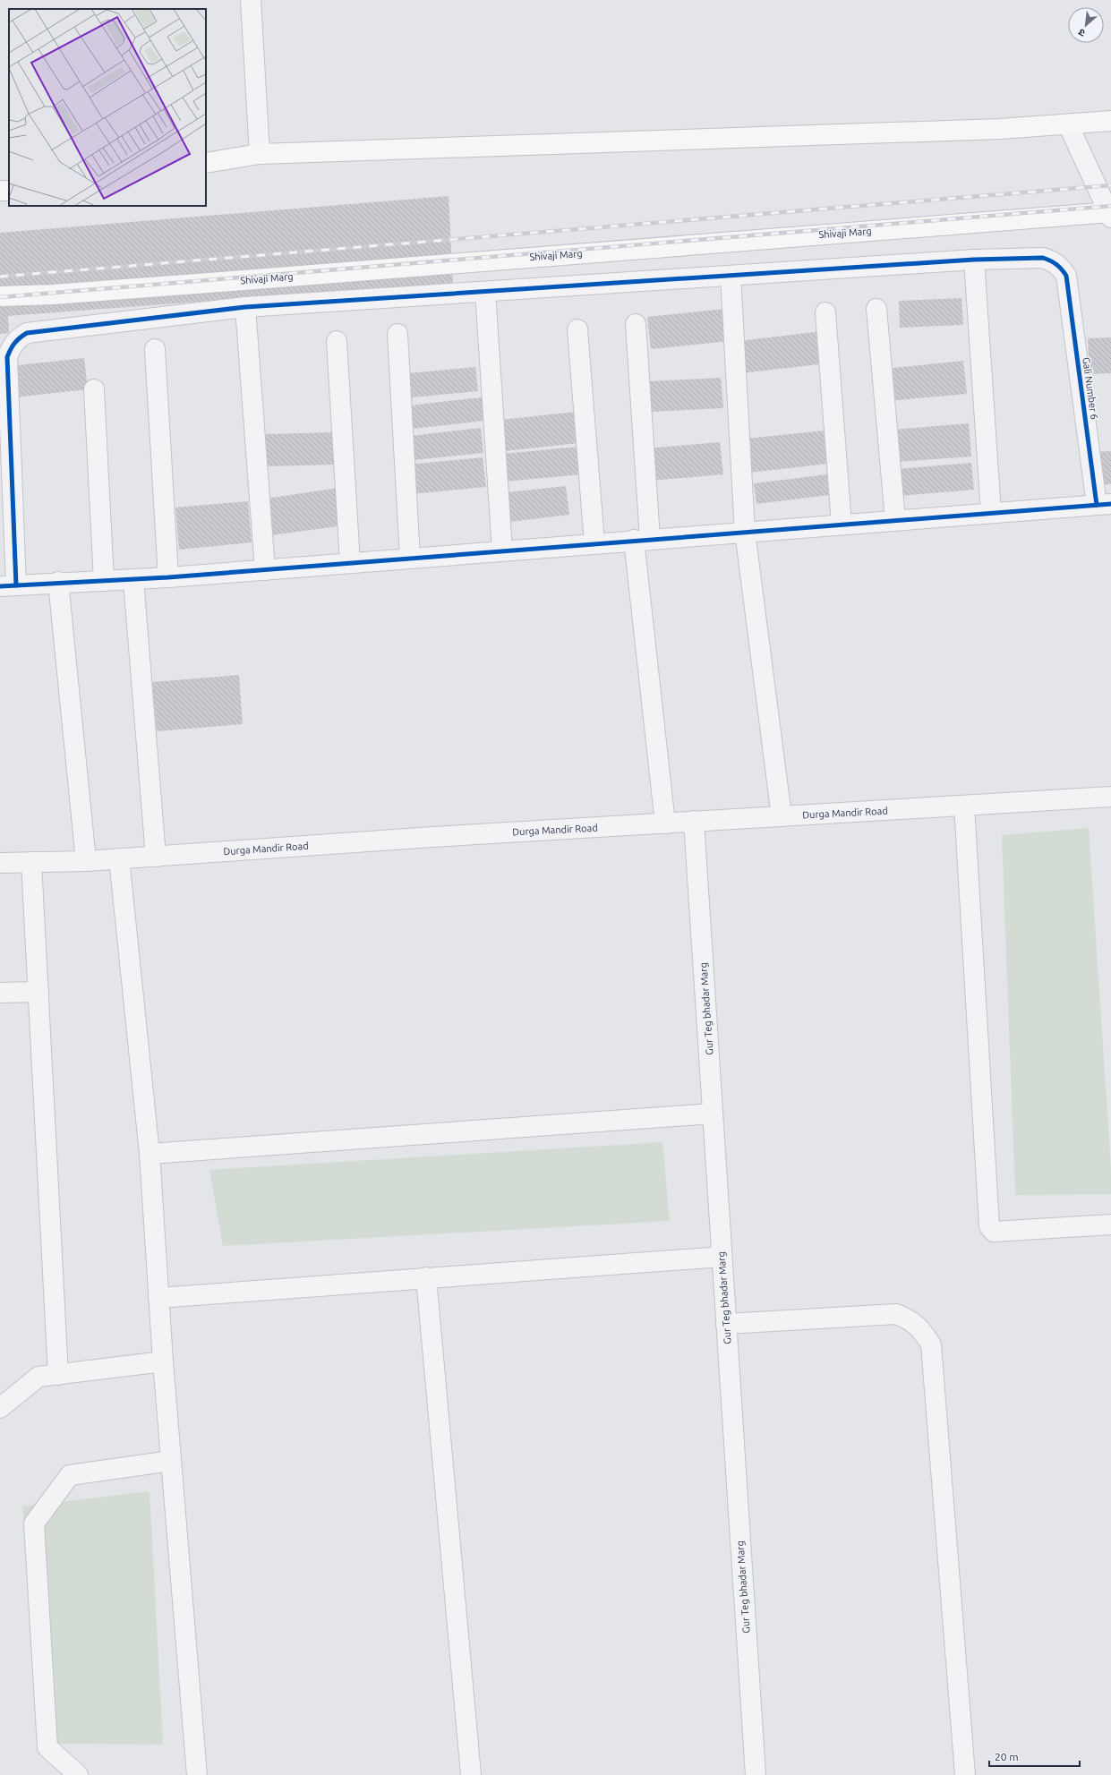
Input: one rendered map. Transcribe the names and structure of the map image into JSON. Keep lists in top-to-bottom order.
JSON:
{
  "streets": {
    "main road": ["Shivaji Marg"],
    "street": ["Gali Number 6", "Durga Mandir Road", "Gur Teg bhadar Marg"]
  },
  "crossings": [
    ["Durga Mandir Road", "Gur Teg bhadar Marg"]
  ],
  "scale_bar": "20 m",
  "north": "bottom left"
}
